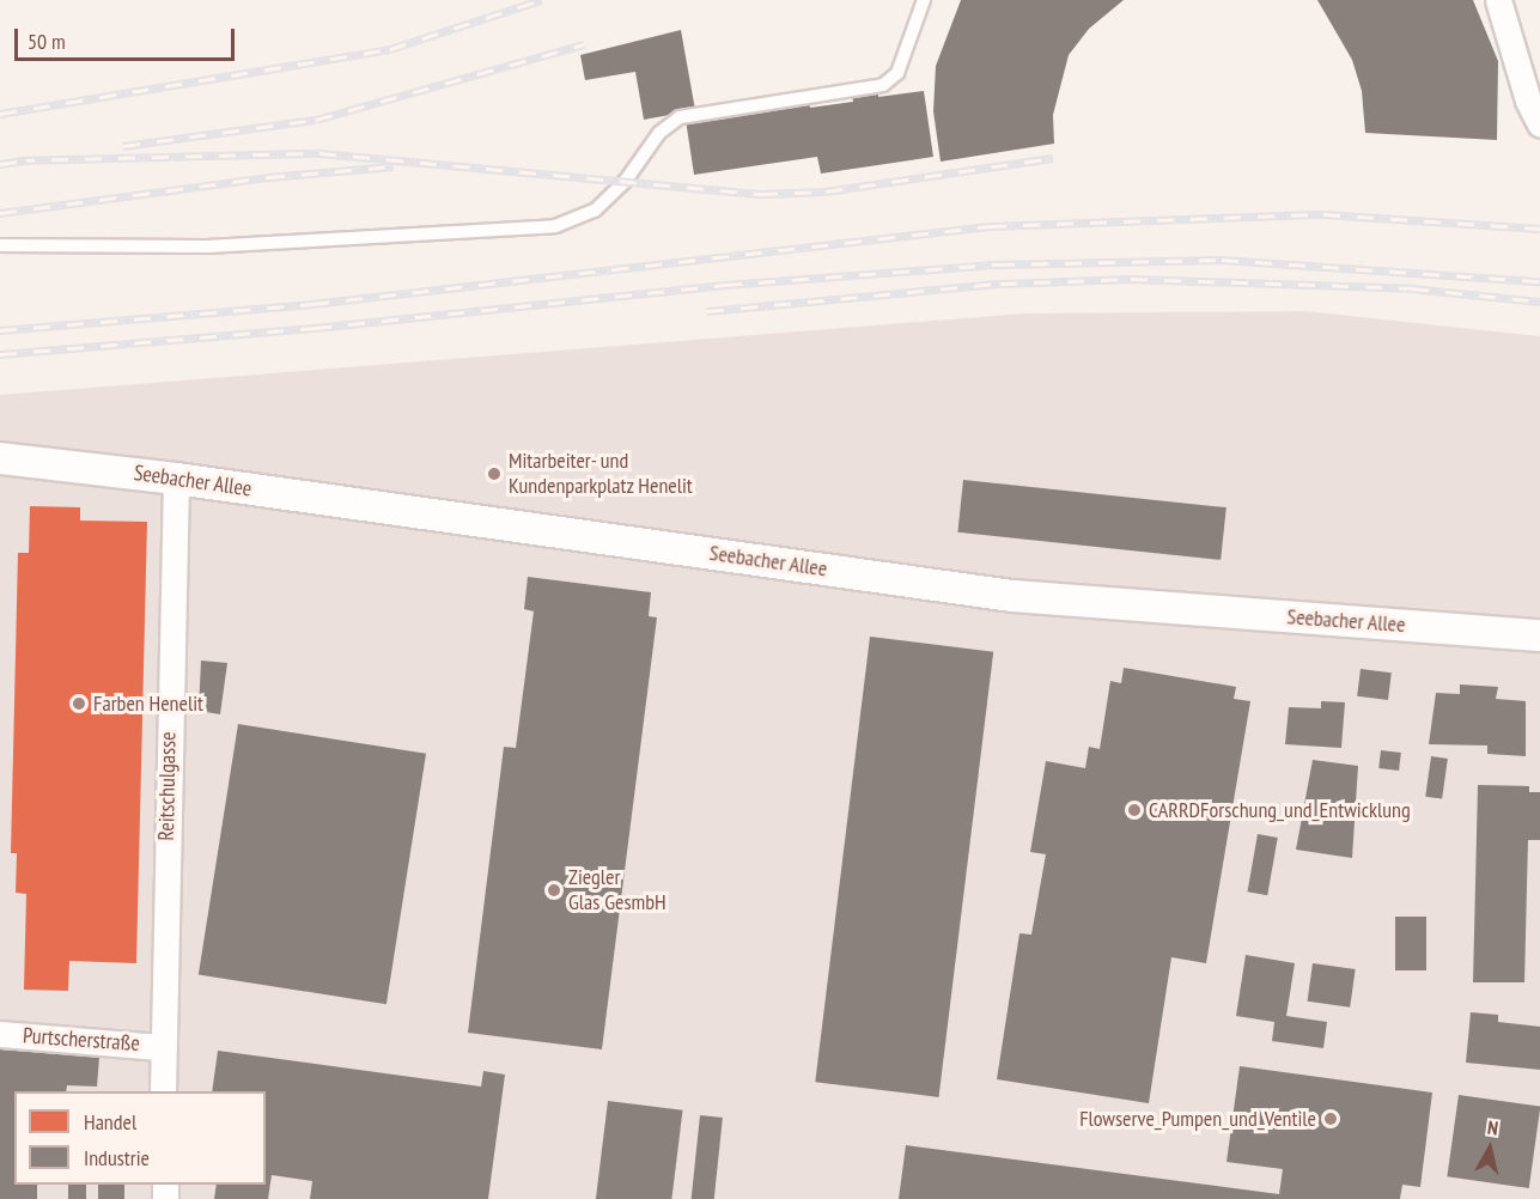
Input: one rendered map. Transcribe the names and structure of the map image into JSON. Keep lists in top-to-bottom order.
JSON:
{
  "streets": {
    "street": ["Seebacher Allee", "Reitschulgasse", "Purtscherstraße"]
  },
  "crossings": [
    ["Seebacher Allee", "Reitschulgasse"],
    ["Reitschulgasse", "Purtscherstraße"]
  ],
  "places": [
    "Mitarbeiter- und Kundenparkplatz Henelit",
    "Farben Henelit",
    "CARRDForschung_und_Entwicklung",
    "Ziegler Glas GesmbH",
    "Flowserve_Pumpen_und_Ventile"
  ],
  "legend": ["Handel", "Industrie"],
  "scale_bar": "50 m",
  "north": "top"
}
